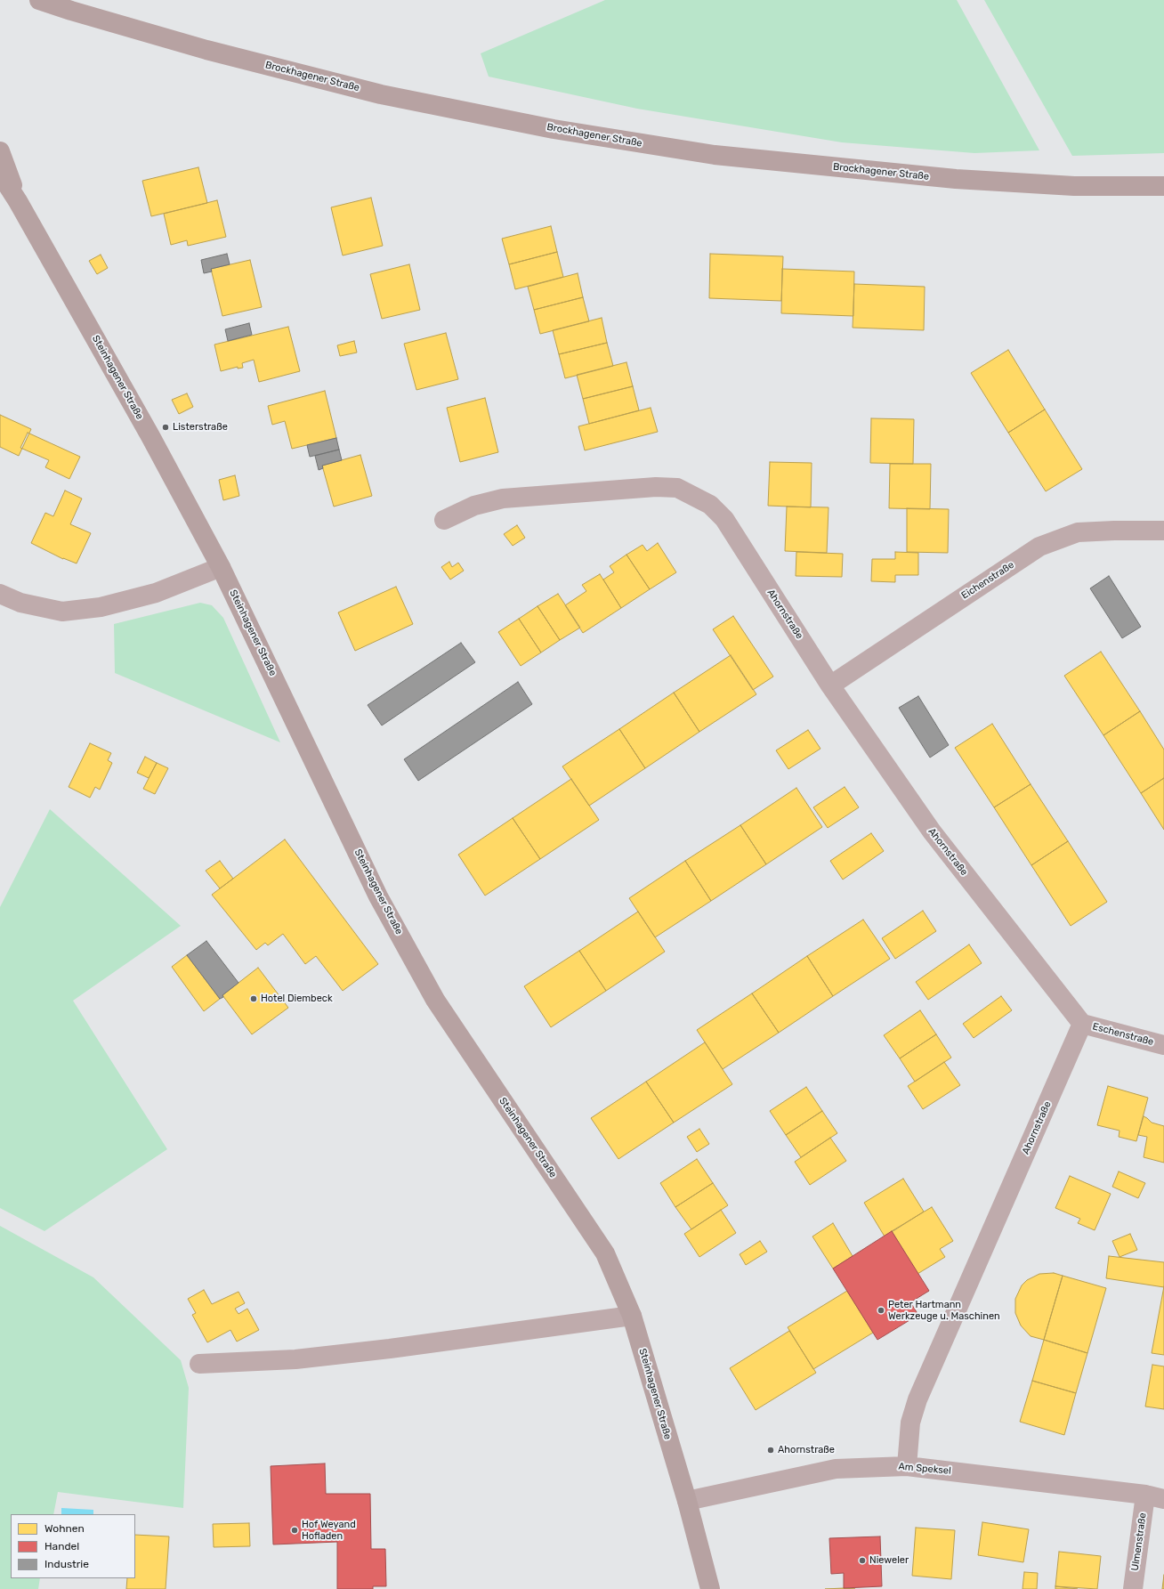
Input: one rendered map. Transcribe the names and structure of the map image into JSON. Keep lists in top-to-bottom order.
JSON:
{
  "streets": {
    "main road": ["Brockhagener Straße", "Steinhagener Straße"],
    "street": [
      "Eichenstraße",
      "Ahornstraße",
      "Eschenstraße",
      "Am Speksel",
      "Ulmenstraße"
    ]
  },
  "crossings": [
    ["Steinhagener Straße", "Am Speksel"],
    ["Eichenstraße", "Ahornstraße"],
    ["Ahornstraße", "Eschenstraße"],
    ["Ahornstraße", "Am Speksel"],
    ["Am Speksel", "Ulmenstraße"]
  ],
  "places": [
    "Listerstraße",
    "Hotel Diembeck",
    "Peter Hartmann Werkzeuge u. Maschinen",
    "Ahornstraße",
    "Hof Weyand Hofladen",
    "Nieweler"
  ],
  "legend": ["Wohnen", "Handel", "Industrie"]
}
